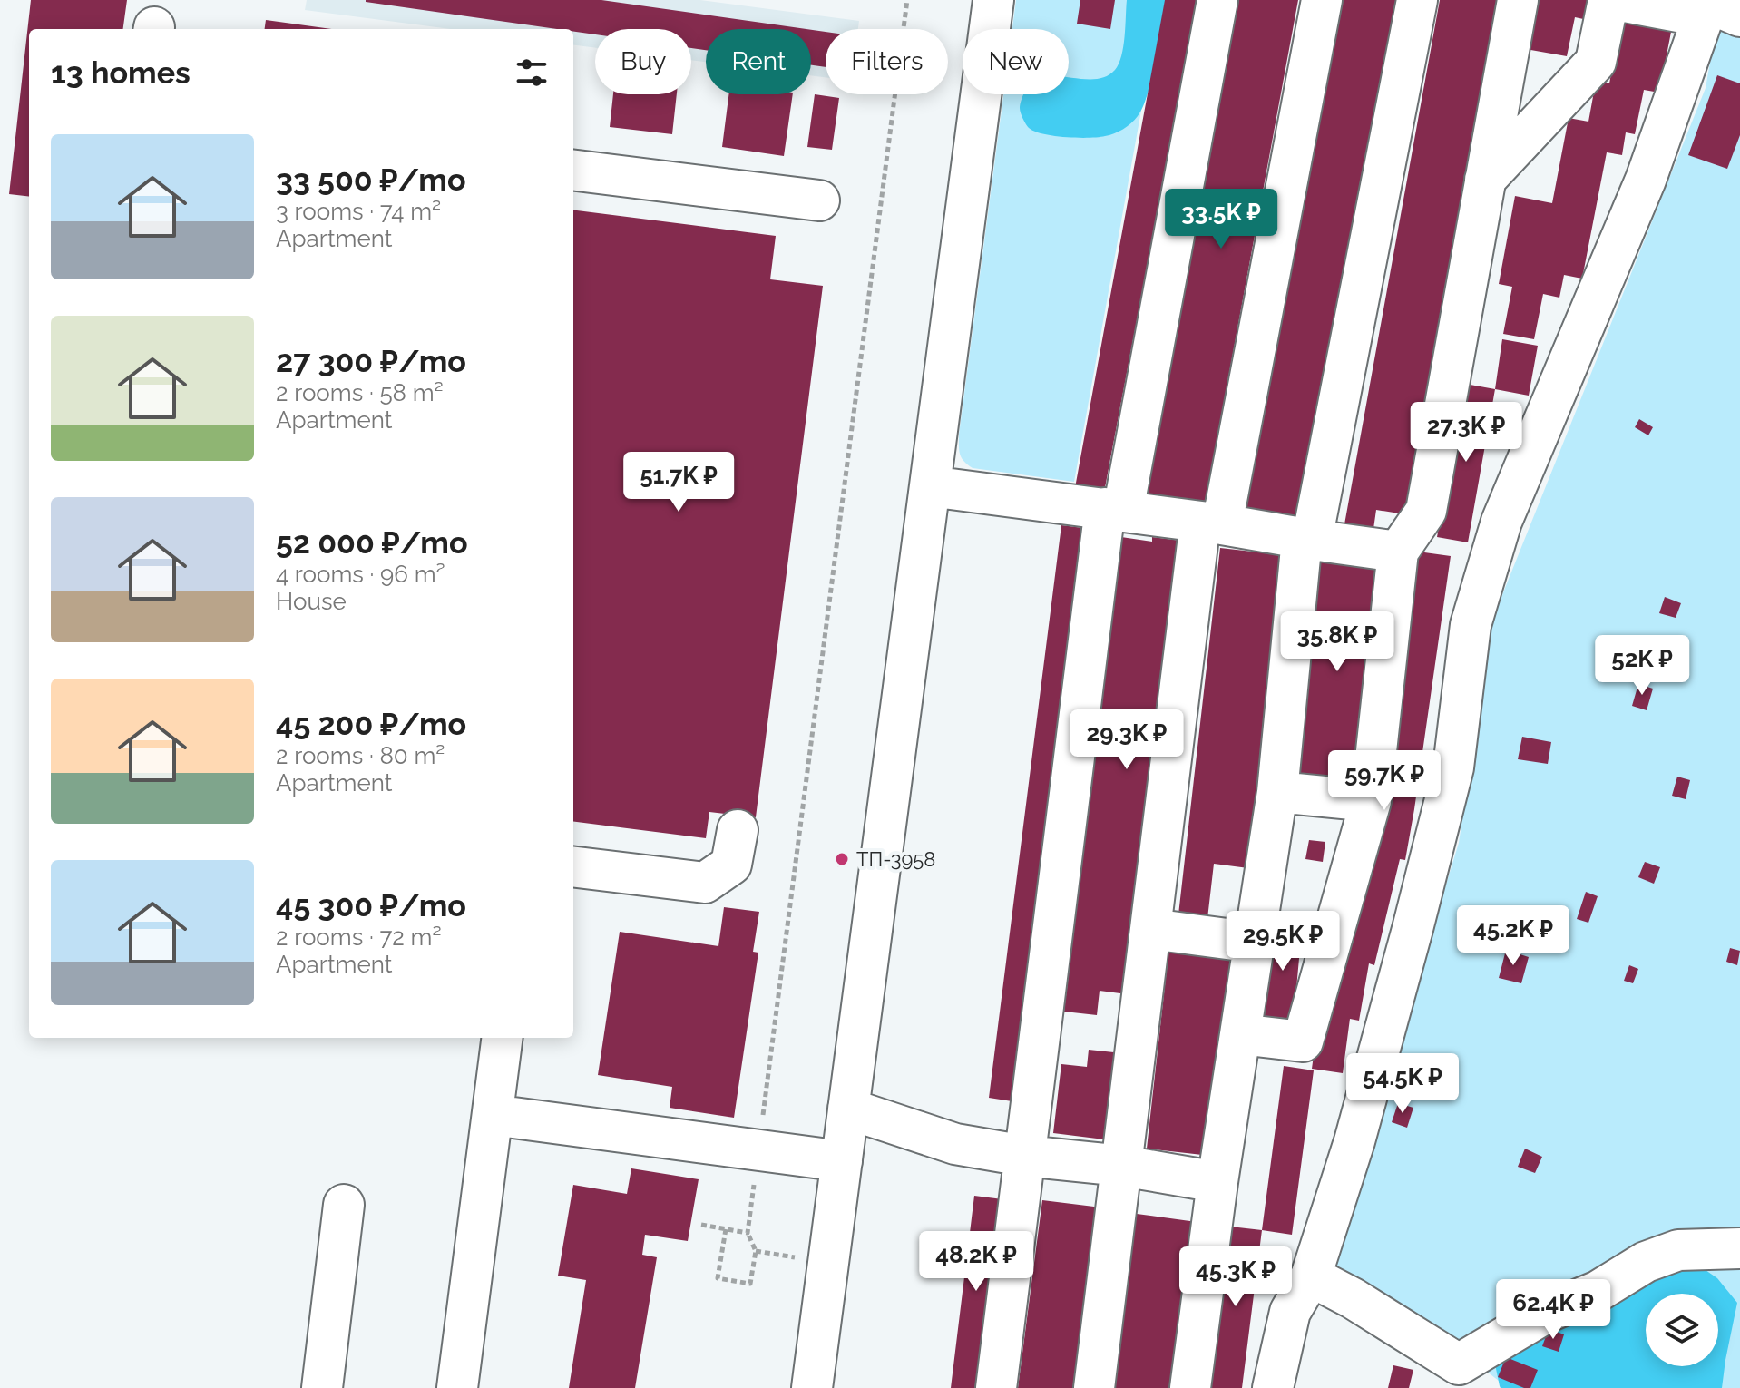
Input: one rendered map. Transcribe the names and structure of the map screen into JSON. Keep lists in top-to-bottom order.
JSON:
{
  "places": ["ТП-3958"],
  "page": {
    "chip": [
      "Buy",
      "Rent",
      "Filters",
      "New"
    ],
    "heading": "13 homes",
    "list": [
      {
        "name": "33 500 ₽/mo",
        "note": "3 rooms · 74 m² · Apartment"
      },
      {
        "name": "27 300 ₽/mo",
        "note": "2 rooms · 58 m² · Apartment"
      },
      {
        "name": "52 000 ₽/mo",
        "note": "4 rooms · 96 m² · House"
      },
      {
        "name": "45 200 ₽/mo",
        "note": "2 rooms · 80 m² · Apartment"
      },
      {
        "name": "45 300 ₽/mo",
        "note": "2 rooms · 72 m² · Apartment"
      }
    ],
    "price": [
      "33.5K ₽",
      "27.3K ₽",
      "51.7K ₽",
      "35.8K ₽",
      "52K ₽",
      "29.3K ₽",
      "59.7K ₽",
      "45.2K ₽",
      "29.5K ₽",
      "54.5K ₽",
      "48.2K ₽",
      "45.3K ₽",
      "62.4K ₽"
    ]
  }
}
